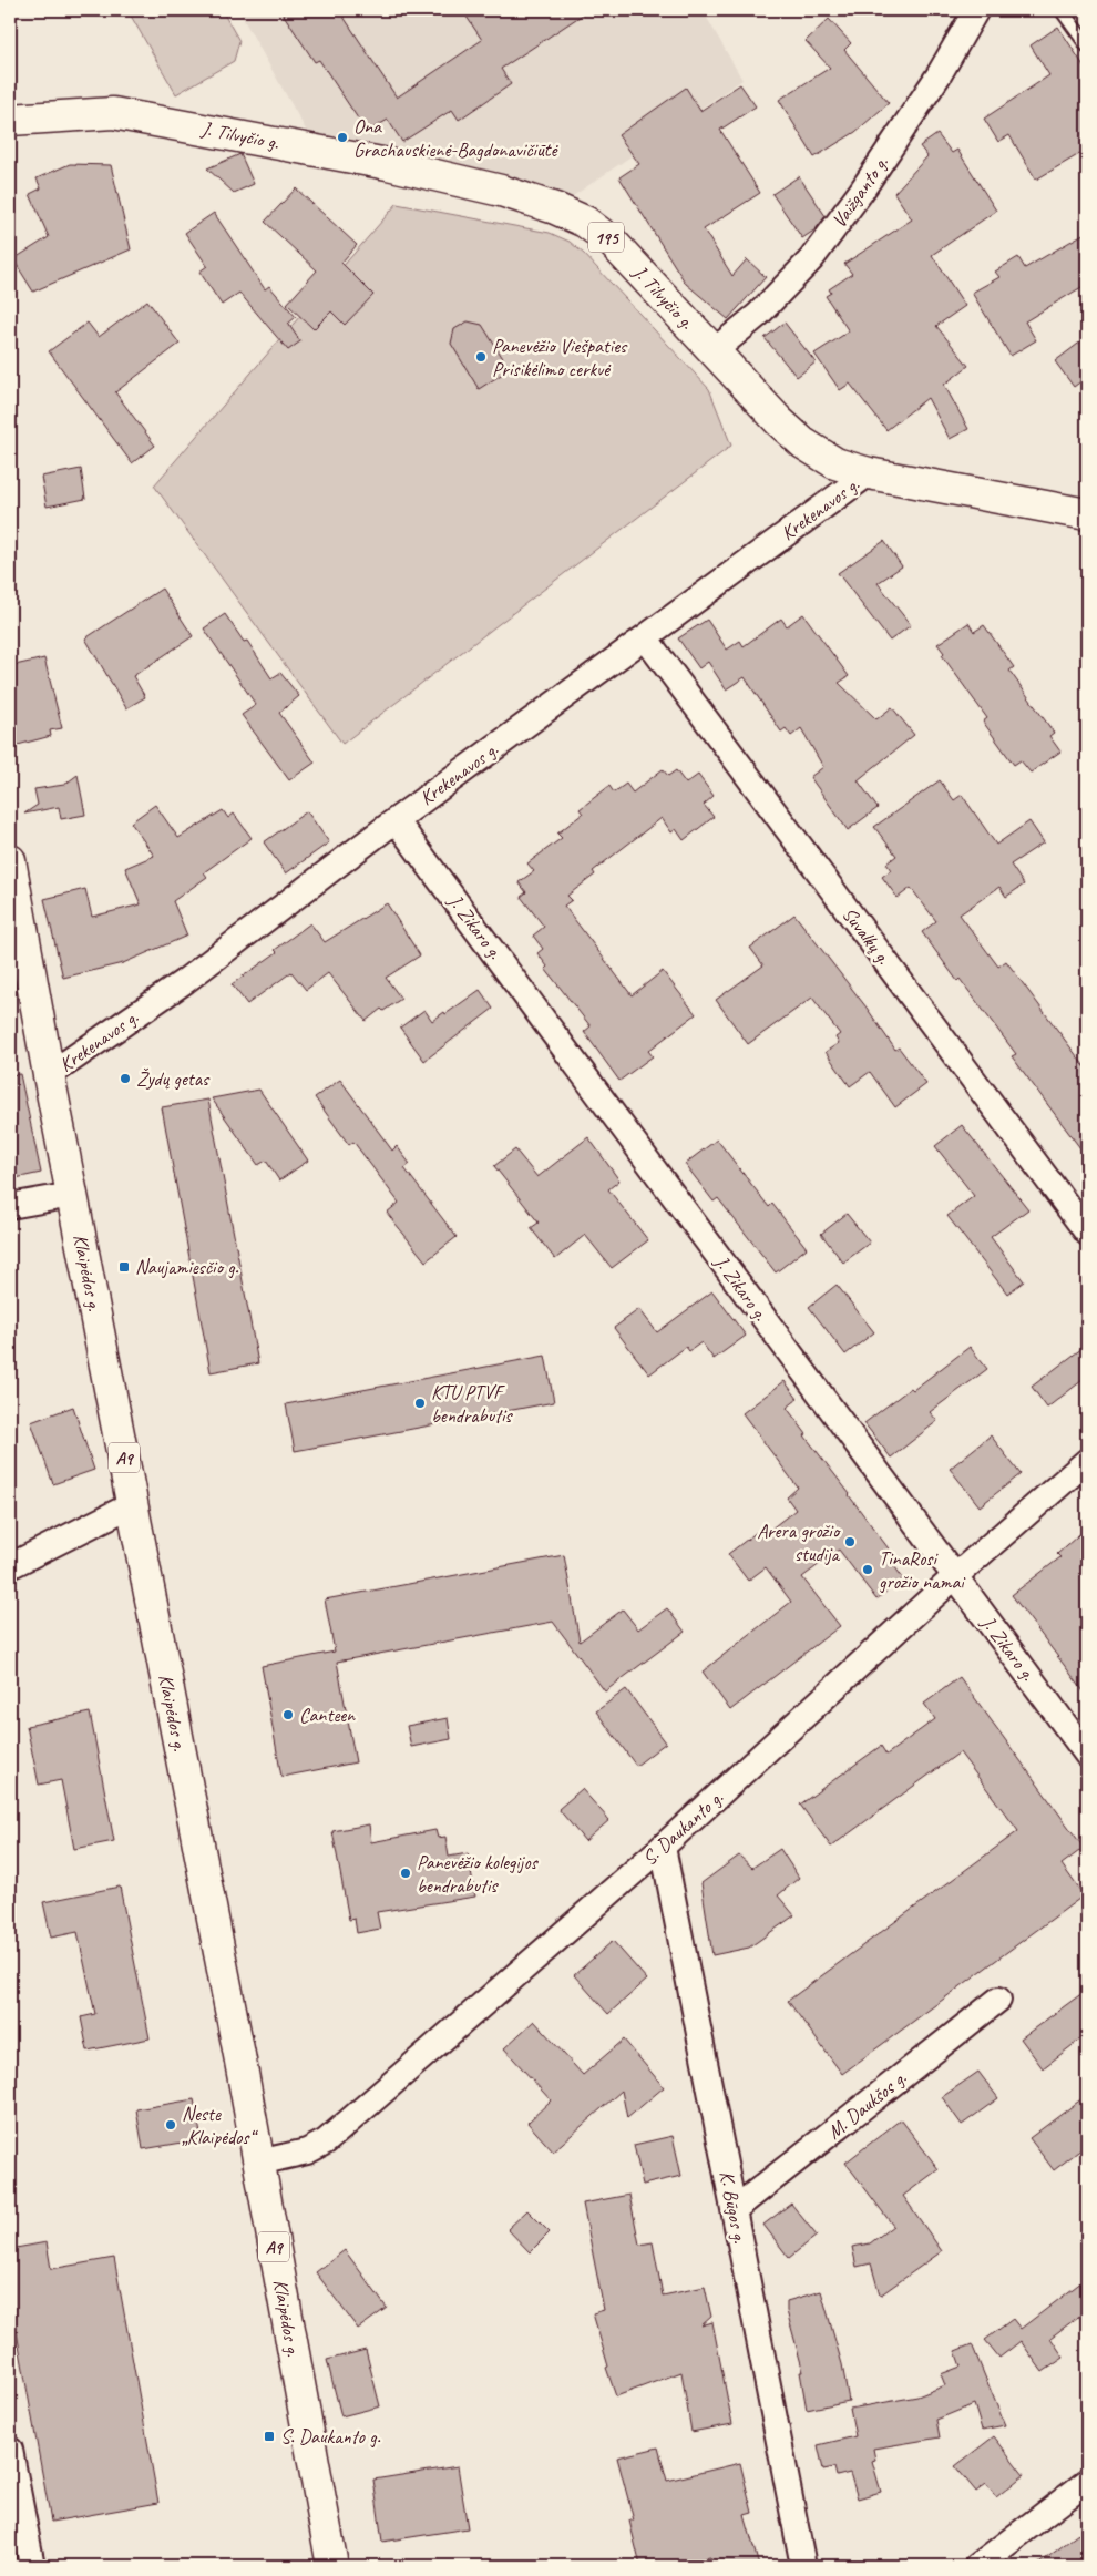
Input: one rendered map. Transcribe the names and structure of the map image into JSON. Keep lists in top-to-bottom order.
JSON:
{
  "streets": {
    "main road": [
      "J. Tilvyčio g.",
      "195",
      "Klaipėdos g.",
      "A9"
    ],
    "street": [
      "Vaižganto g.",
      "Krekenavos g.",
      "J. Zikaro g.",
      "Suvalkų g.",
      "S. Daukanto g.",
      "M. Daukšos g.",
      "K. Būgos g."
    ]
  },
  "crossings": [
    ["J. Tilvyčio g.", "Vaižganto g."],
    ["J. Tilvyčio g.", "195"],
    ["J. Tilvyčio g.", "Krekenavos g."],
    ["Krekenavos g.", "J. Zikaro g."],
    ["Krekenavos g.", "Suvalkų g."],
    ["Krekenavos g.", "Klaipėdos g."],
    ["J. Zikaro g.", "S. Daukanto g."],
    ["Klaipėdos g.", "S. Daukanto g."],
    ["S. Daukanto g.", "K. Būgos g."],
    ["M. Daukšos g.", "K. Būgos g."]
  ],
  "places": {
    "other": [
      "Ona Grachauskienė-Bagdonavičiūtė",
      "Panevėžio Viešpaties Prisikėlimo cerkvė",
      "Žydų getas",
      "KTU PTVF bendrabutis",
      "Arera grožio studija",
      "TinaRosi grožio namai",
      "Canteen",
      "Panevėžio kolegijos bendrabutis",
      "Neste „Klaipėdos“"
    ],
    "transit": ["Naujamiesčio g.", "S. Daukanto g."]
  }
}
